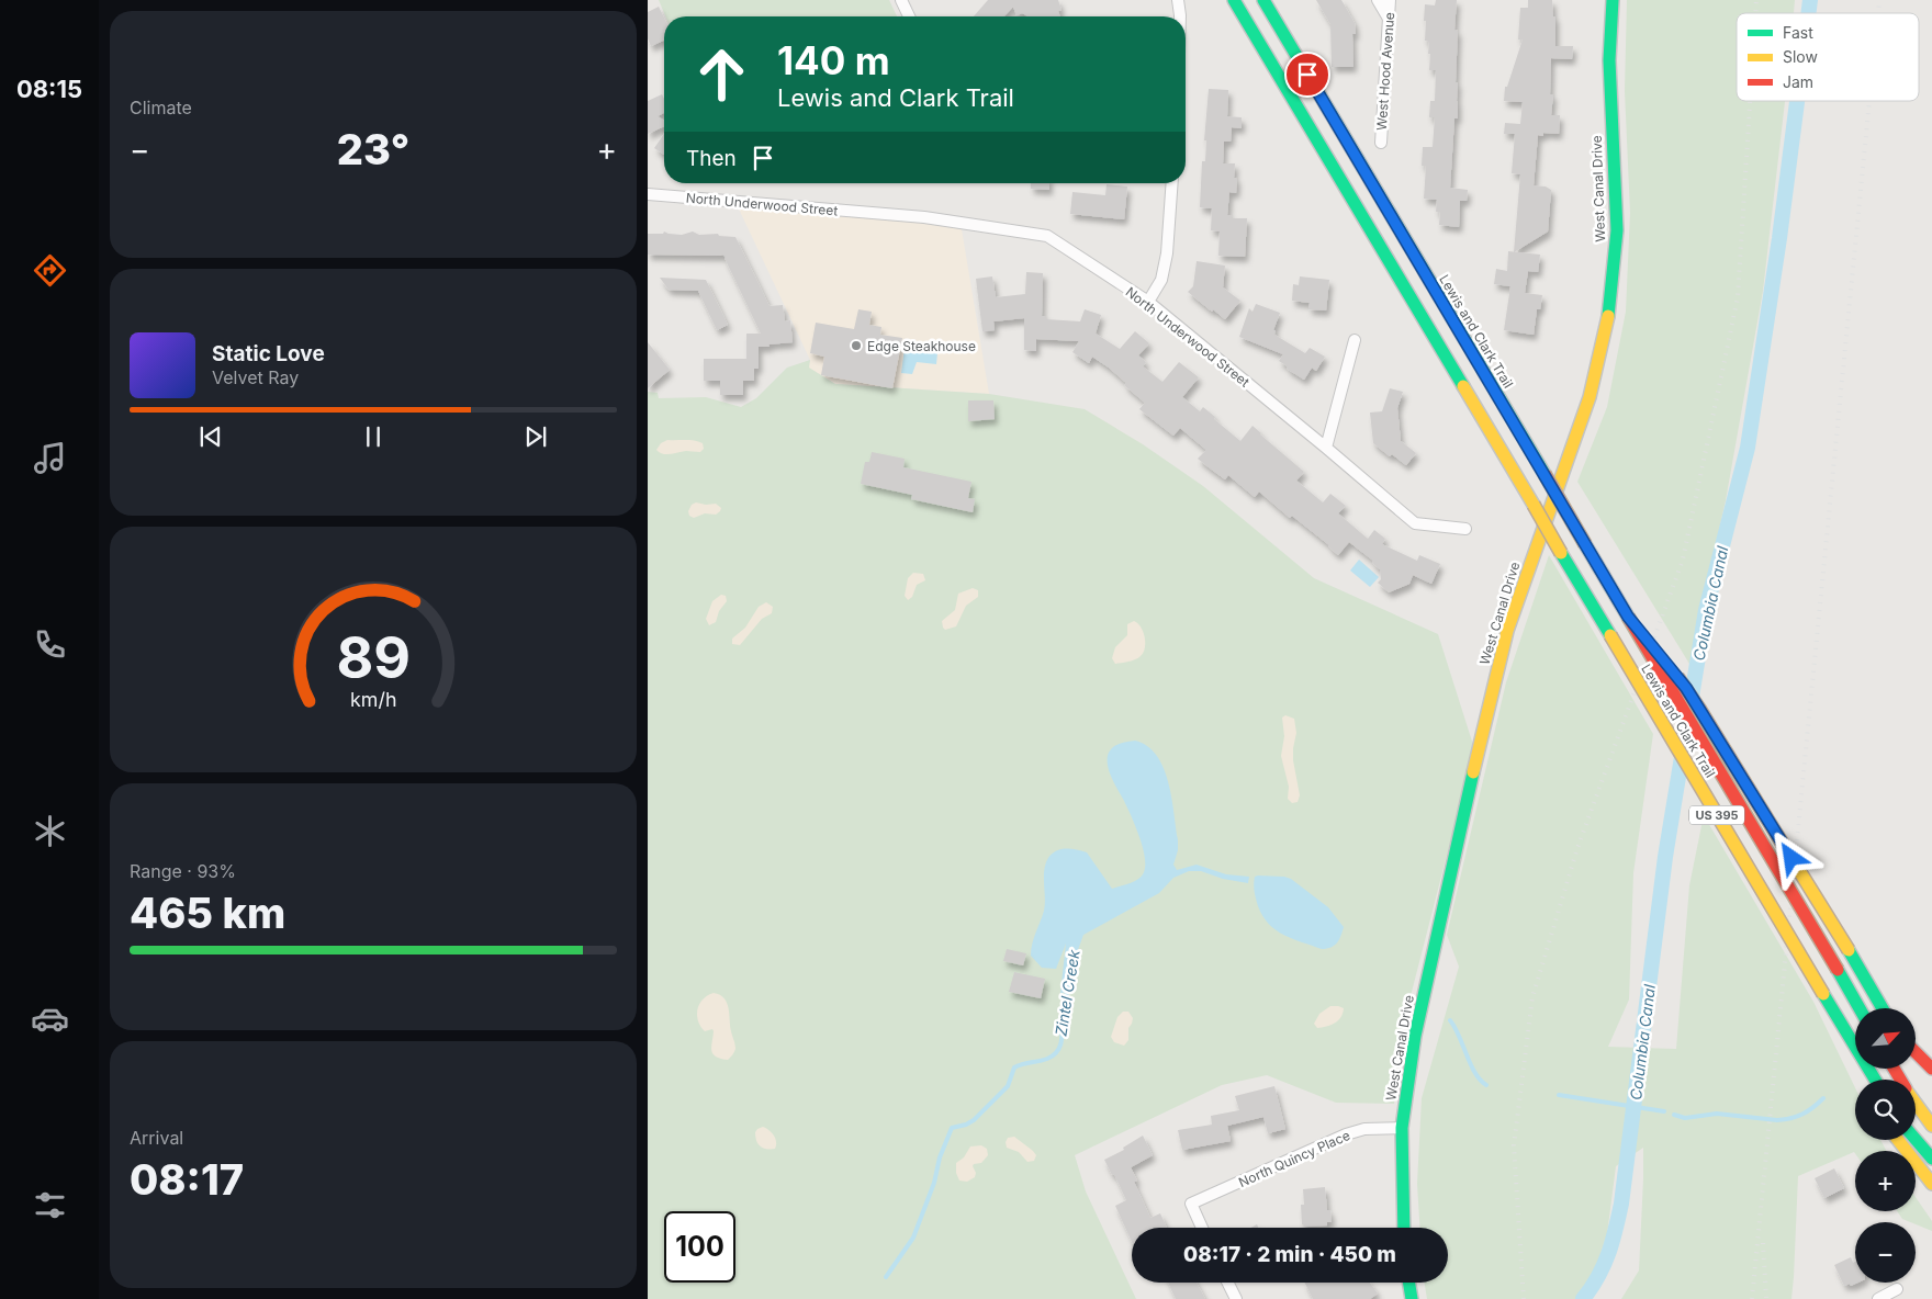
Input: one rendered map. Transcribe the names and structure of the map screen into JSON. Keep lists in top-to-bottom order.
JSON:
{
  "streets": {
    "main road": ["West Canal Drive", "Lewis and Clark Trail", "US 395"],
    "street": ["West Hood Avenue", "North Underwood Street", "North Quincy Place"]
  },
  "crossings": [
    ["West Canal Drive", "North Quincy Place"]
  ],
  "water": ["Columbia Canal", "Zintel Creek"],
  "places": ["Edge Steakhouse"],
  "legend": ["Fast", "Slow", "Jam"],
  "north": "top right",
  "page": {
    "tabs": "08:15",
    "tile": [
      "Climate",
      ["Range · 93%", "465 km"],
      ["Arrival", "08:17"]
    ],
    "turn": ["140 m", "Lewis and Clark Trail"],
    "heat": ["−", "23°", "+"],
    "then": "Then",
    "song": ["Static Love", "Velvet Ray"],
    "map_buttons": ["+", "−"],
    "limit": "100",
    "trip": "08:17 · 2 min · 450 m",
    "gauge": ["89", "km/h"]
  }
}
